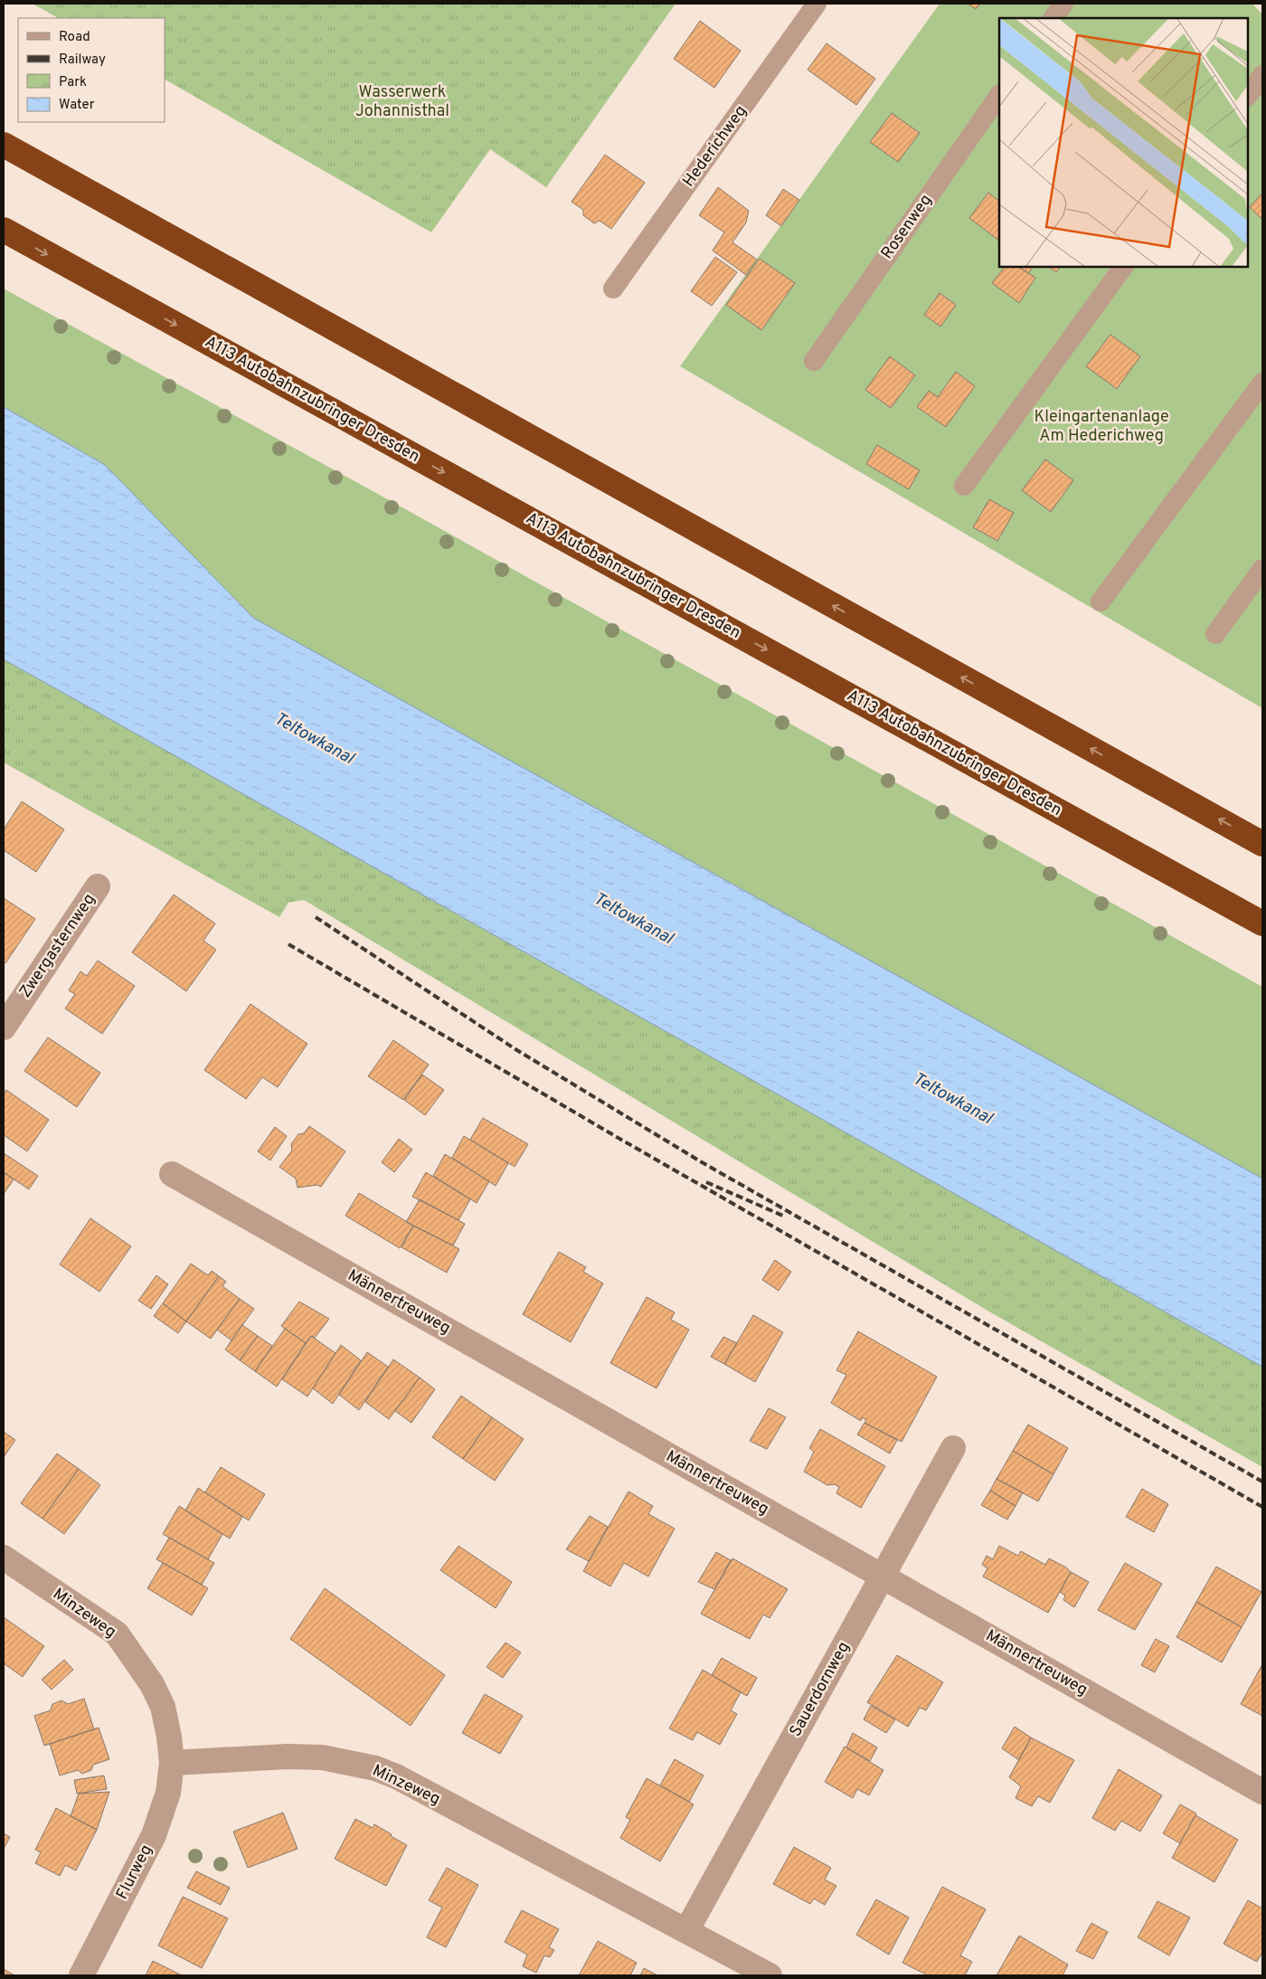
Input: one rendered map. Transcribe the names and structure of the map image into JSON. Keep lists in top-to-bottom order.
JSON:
{
  "streets": {
    "highway": ["A113 Autobahnzubringer Dresden"],
    "street": [
      "Zwergasternweg",
      "Männertreuweg",
      "Minzeweg",
      "Sauerdornweg",
      "Flurweg"
    ],
    "lane": ["Hederichweg", "Rosenweg"]
  },
  "crossings": [
    ["Männertreuweg", "Sauerdornweg"],
    ["Minzeweg", "Sauerdornweg"],
    ["Minzeweg", "Flurweg"]
  ],
  "water": ["Teltowkanal"],
  "parks": ["Wasserwerk Johannisthal", "Kleingartenanlage Am Hederichweg"],
  "legend": [
    "Road",
    "Railway",
    "Park",
    "Water"
  ]
}
